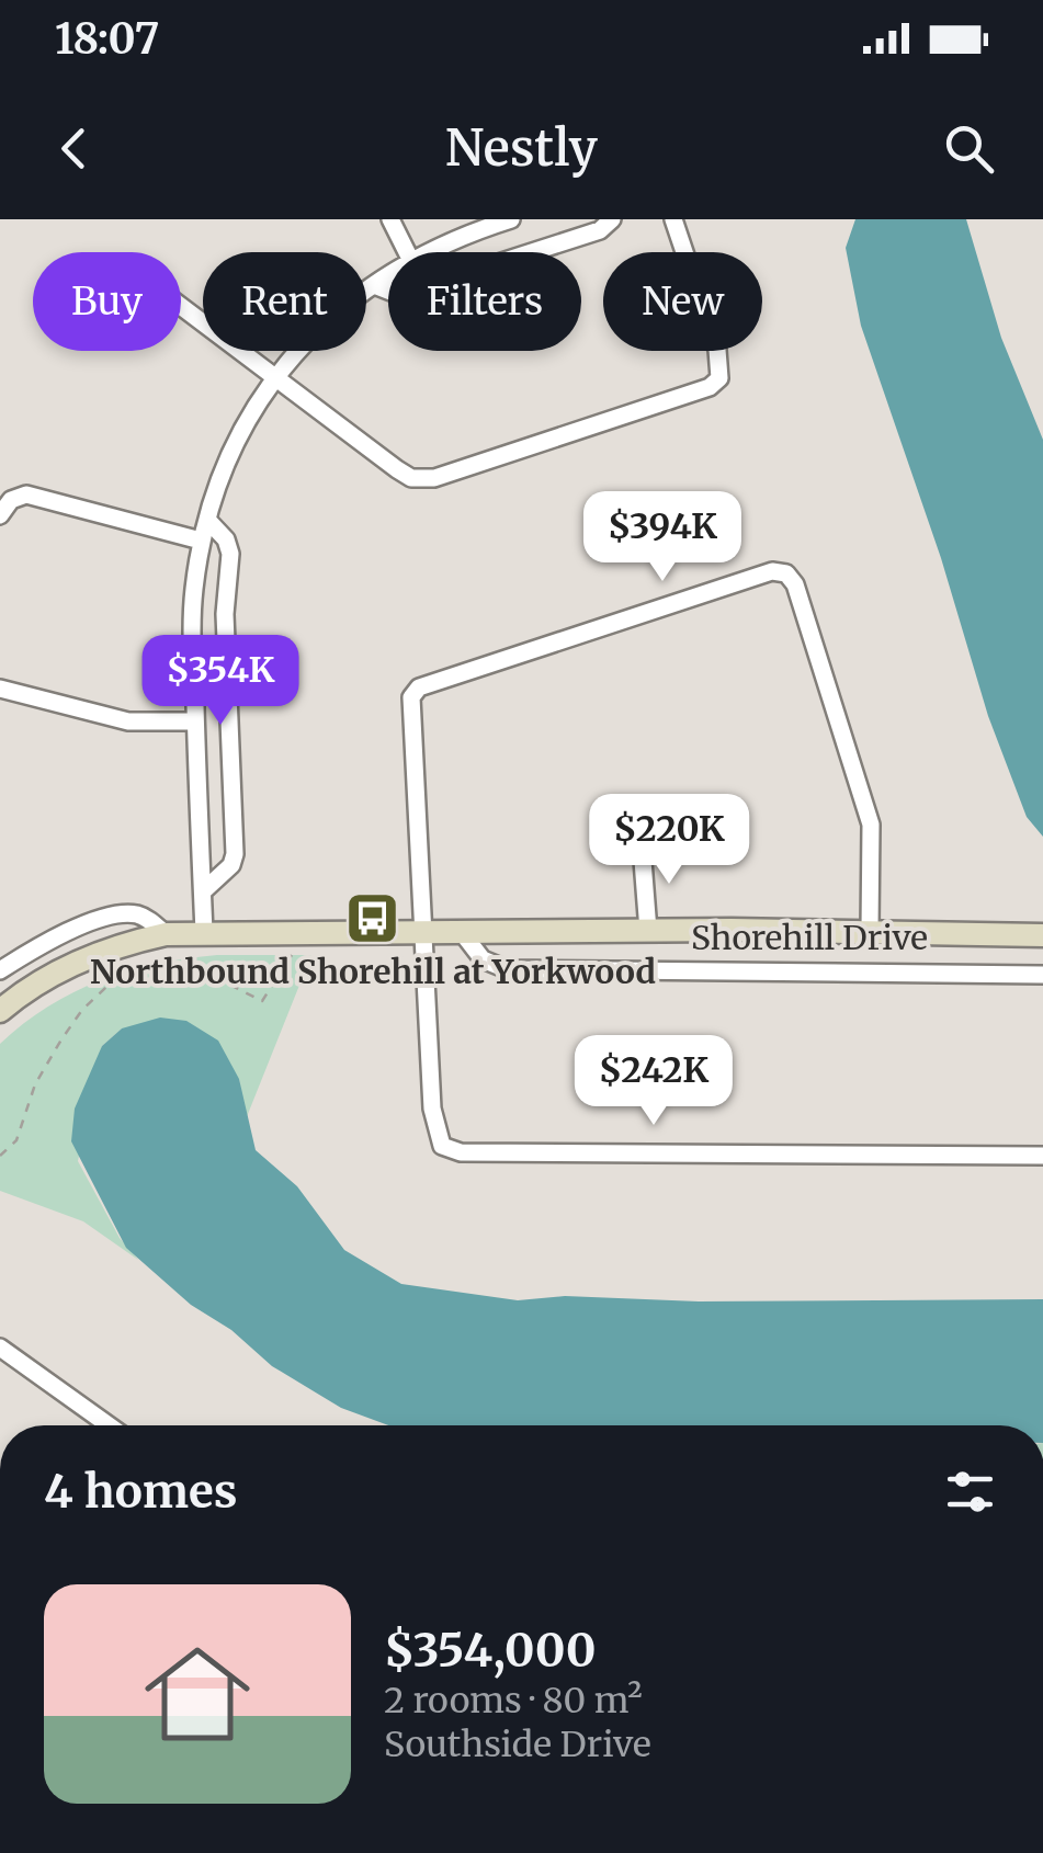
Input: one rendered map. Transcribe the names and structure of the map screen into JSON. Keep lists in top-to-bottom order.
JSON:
{
  "streets": {
    "street": ["Shorehill Drive"]
  },
  "places": {
    "bus stop": ["Northbound Shorehill at Yorkwood"]
  },
  "page": {
    "status": "18:07",
    "header": "Nestly",
    "chip": [
      "Buy",
      "Rent",
      "Filters",
      "New"
    ],
    "price": [
      "$394K",
      "$354K",
      "$220K",
      "$242K"
    ],
    "heading": "4 homes",
    "list": [
      {
        "name": "$354,000",
        "note": "2 rooms · 80 m² · Southside Drive"
      }
    ]
  }
}
